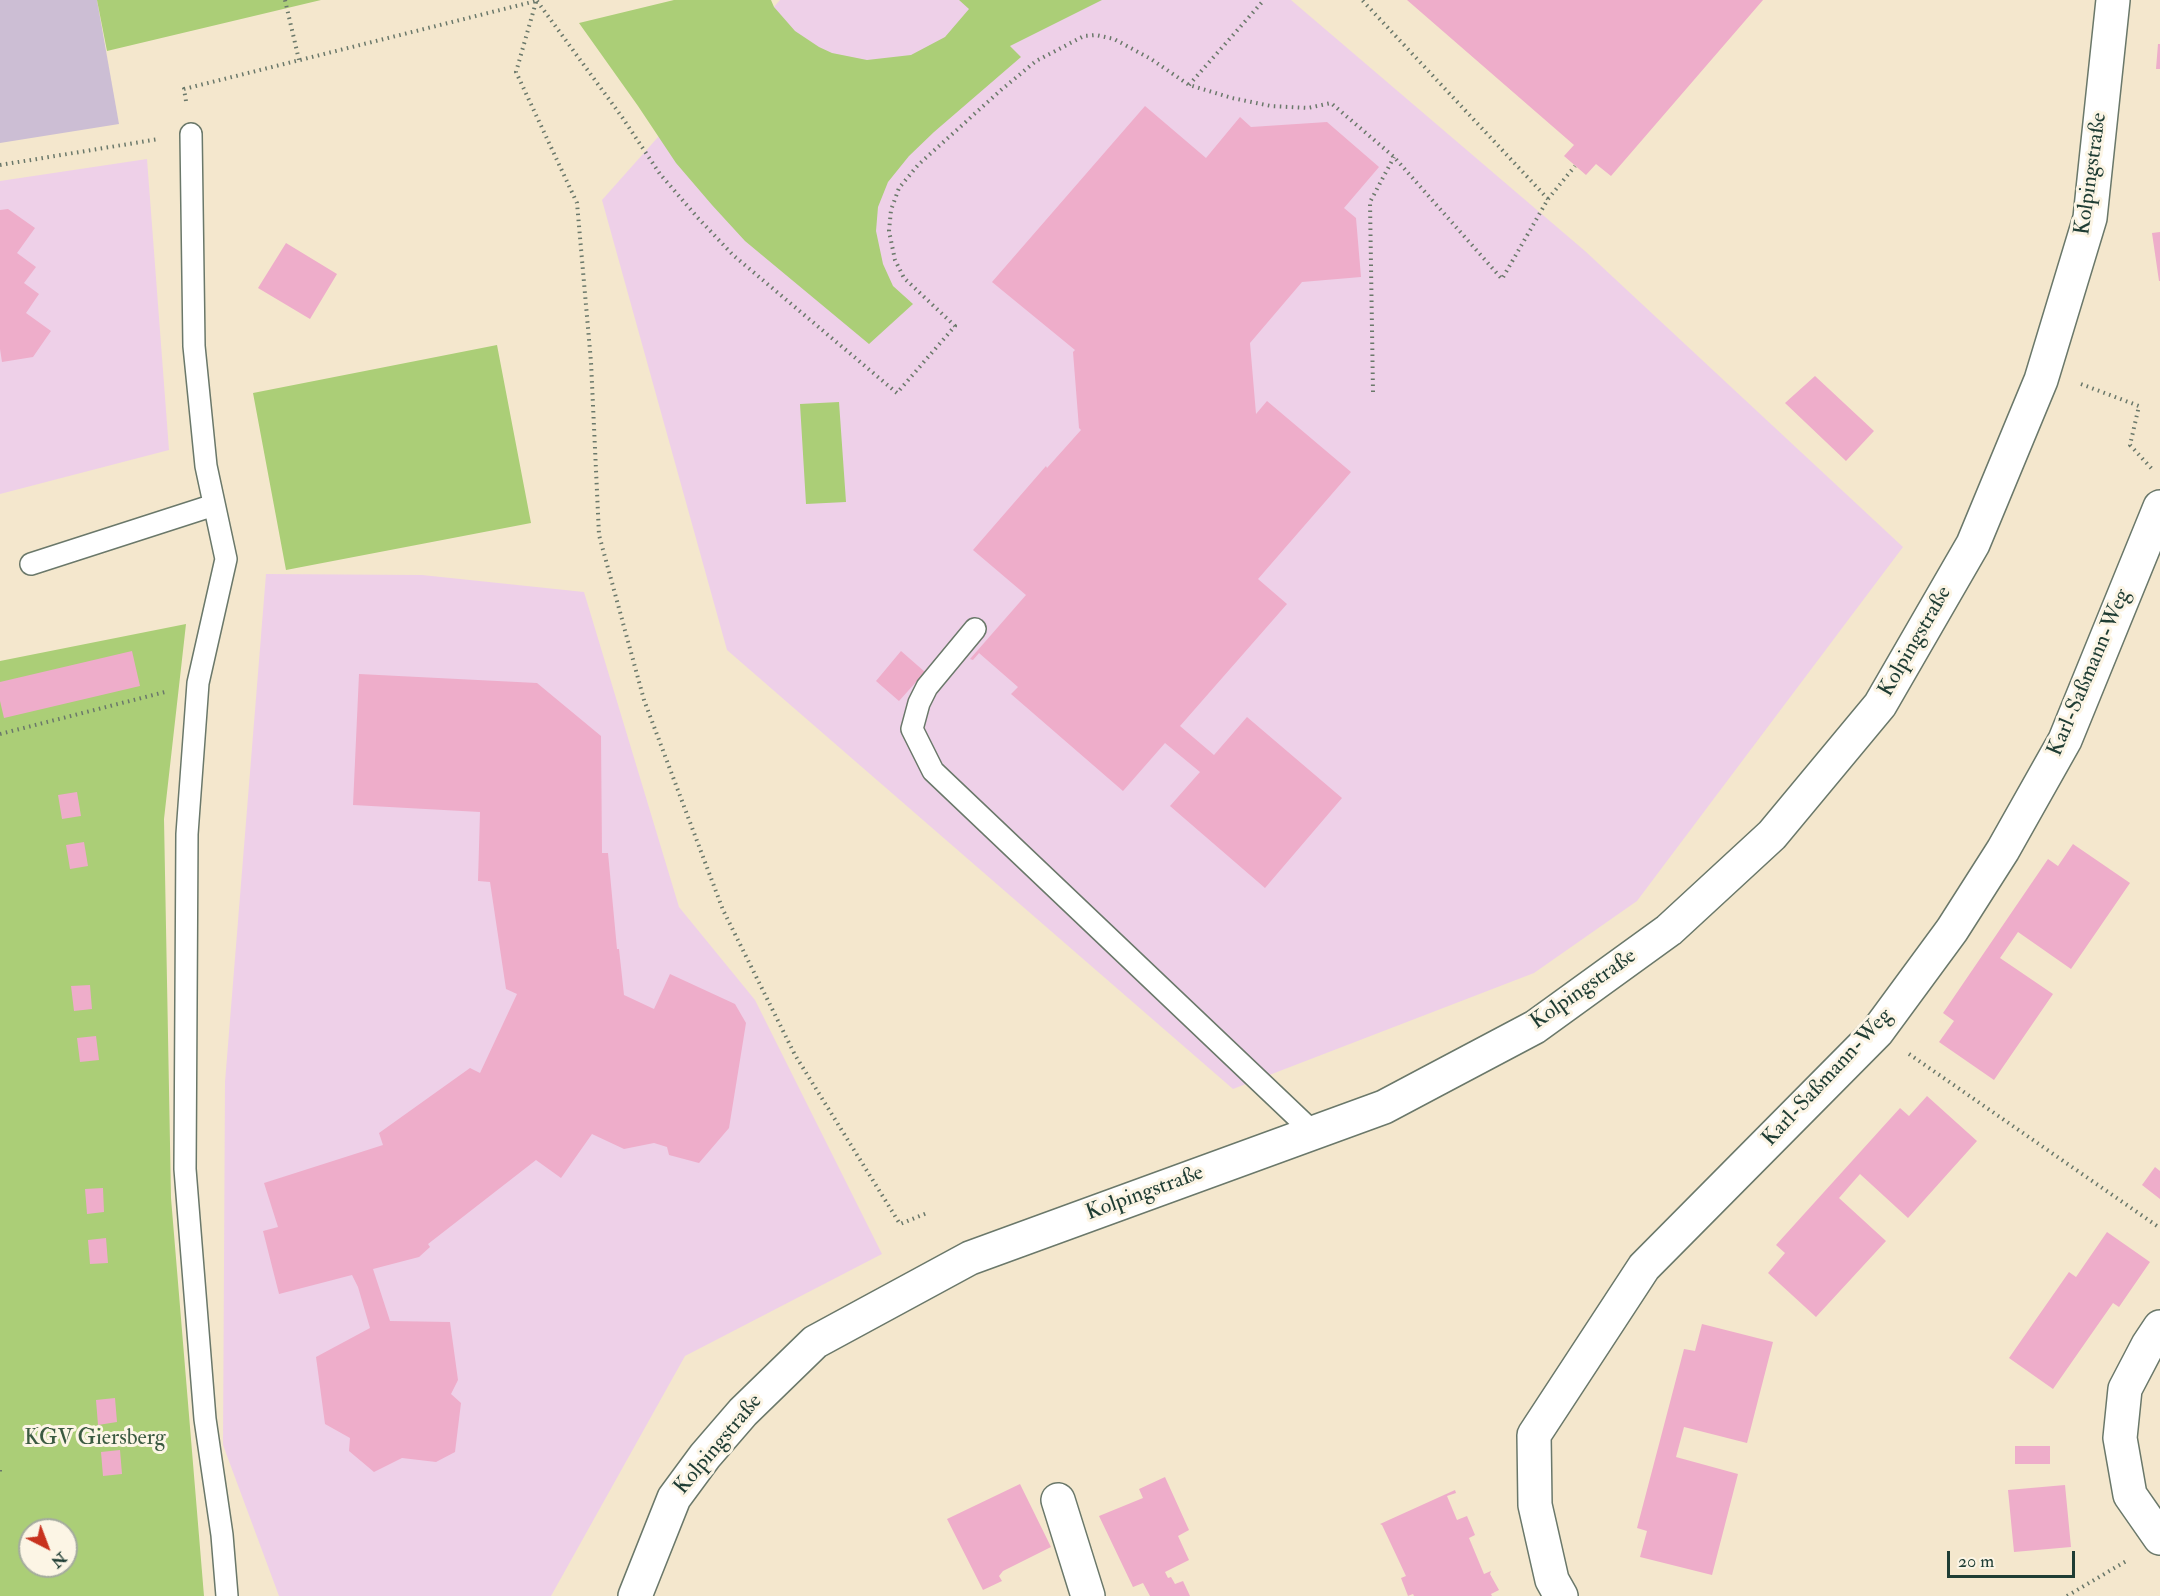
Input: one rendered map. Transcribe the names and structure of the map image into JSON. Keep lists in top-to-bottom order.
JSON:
{
  "streets": {
    "street": ["Kolpingstraße", "Karl-Saßmann-Weg"]
  },
  "parks": ["KGV Giersberg"],
  "scale_bar": "20 m",
  "north": "bottom right"
}
